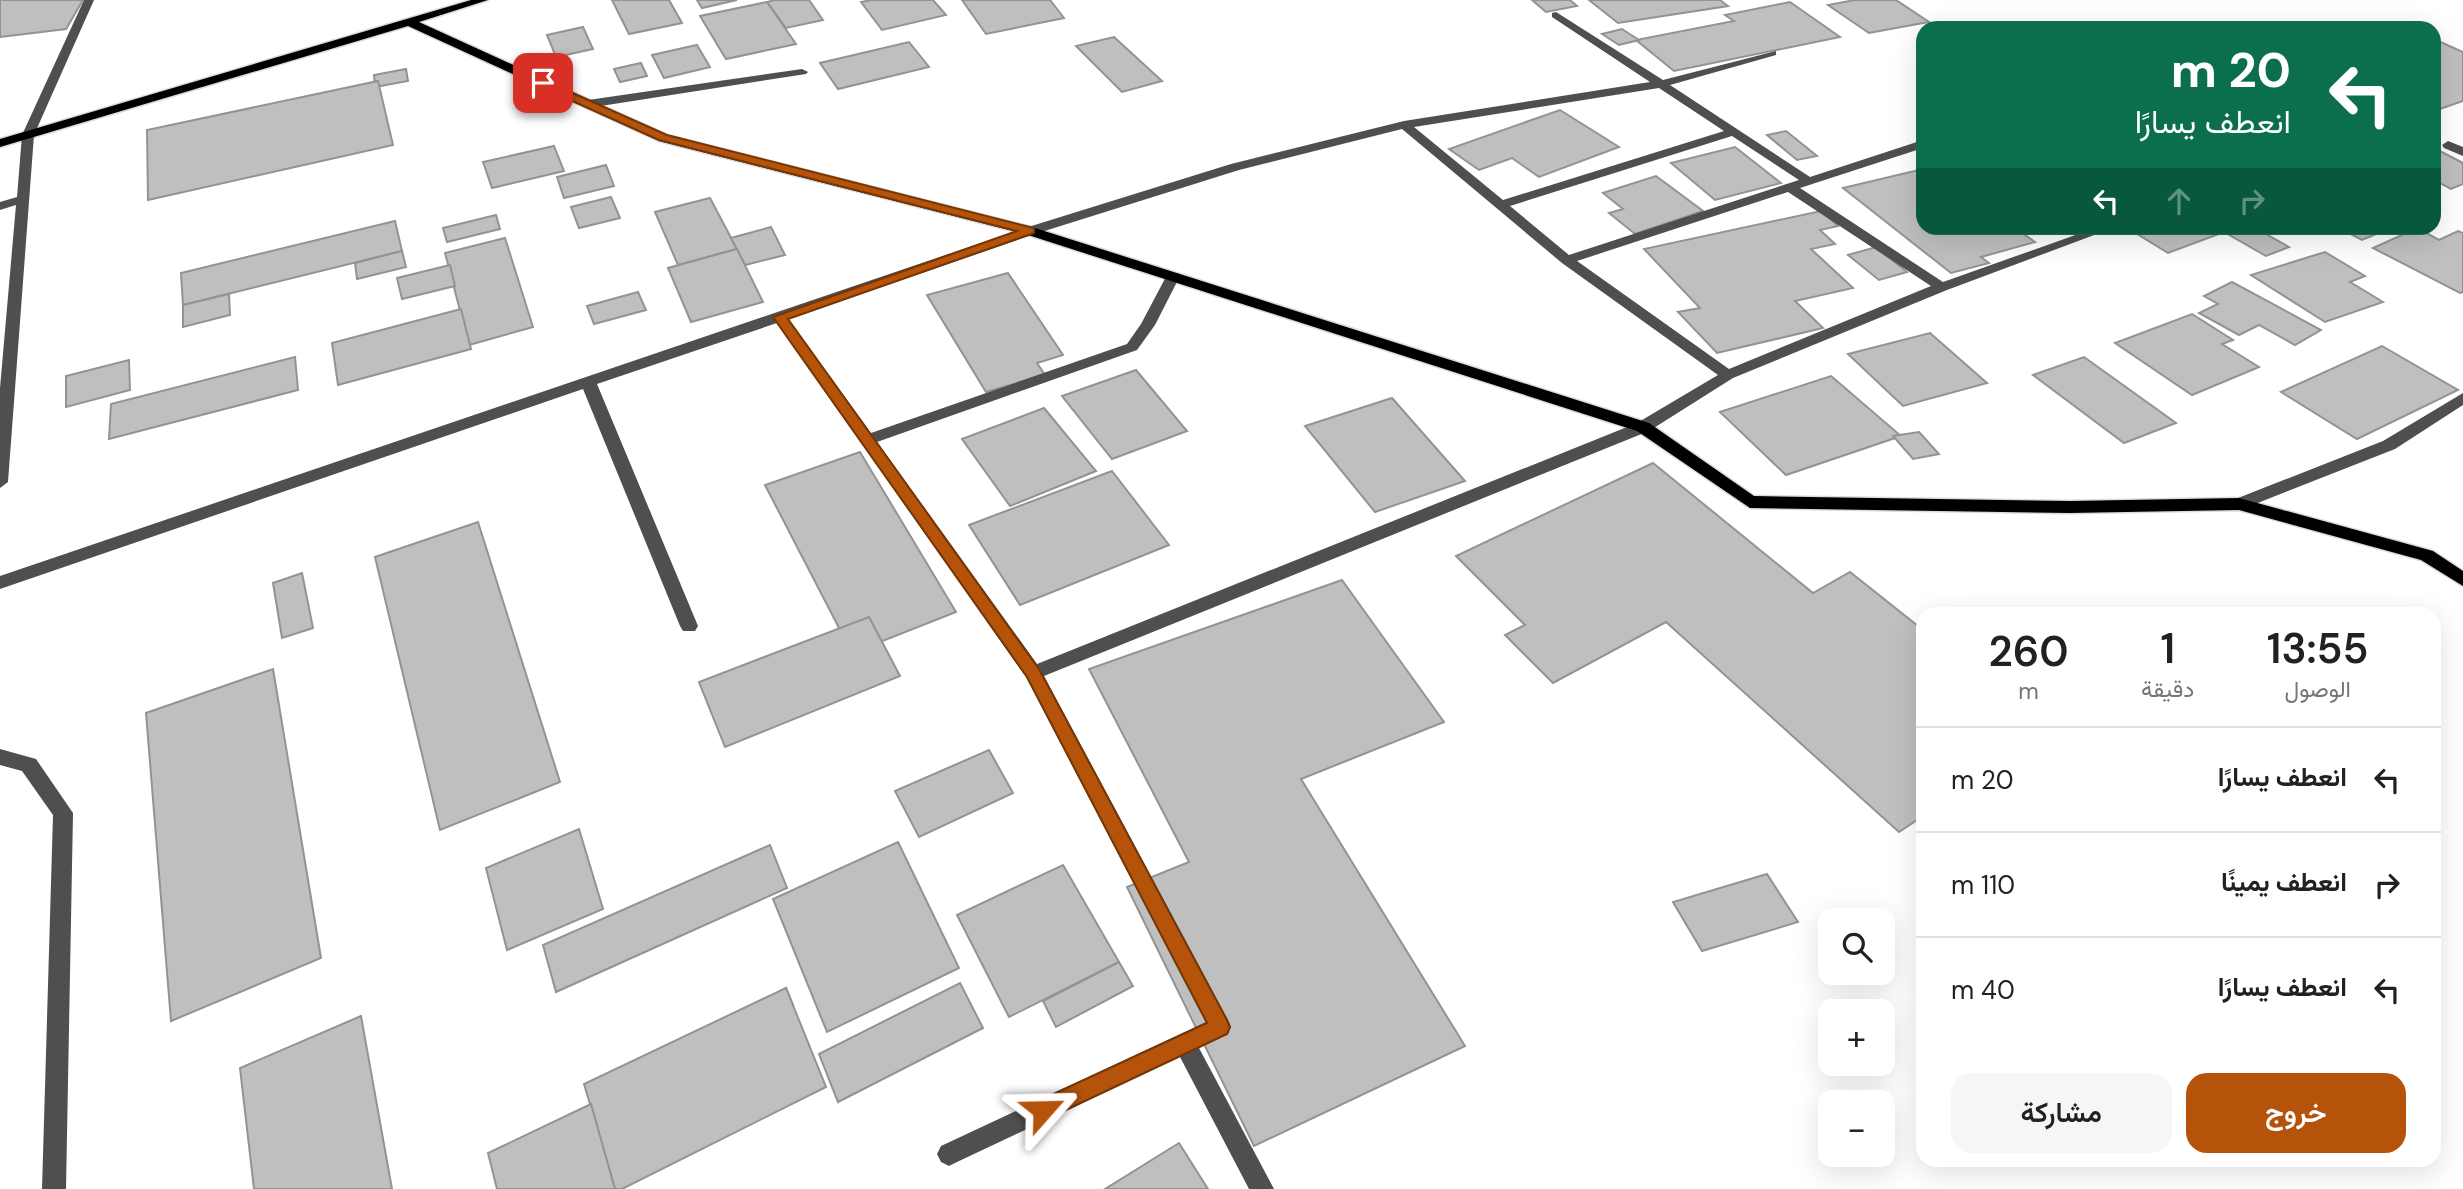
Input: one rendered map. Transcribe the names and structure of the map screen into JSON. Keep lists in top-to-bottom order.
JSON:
{
  "page": {
    "turn": ["20 m", "انعطف يسارًا"],
    "eta": [
      "13:55",
      "الوصول",
      "1",
      "دقيقة",
      "260",
      "m"
    ],
    "list": [
      {
        "name": "انعطف يسارًا",
        "value": "20 m"
      },
      {
        "name": "انعطف يمينًا",
        "value": "110 m"
      },
      {
        "name": "انعطف يسارًا",
        "value": "40 m"
      }
    ],
    "map_buttons": ["+", "−"],
    "buttons": ["خروج", "مشاركة"]
  }
}
